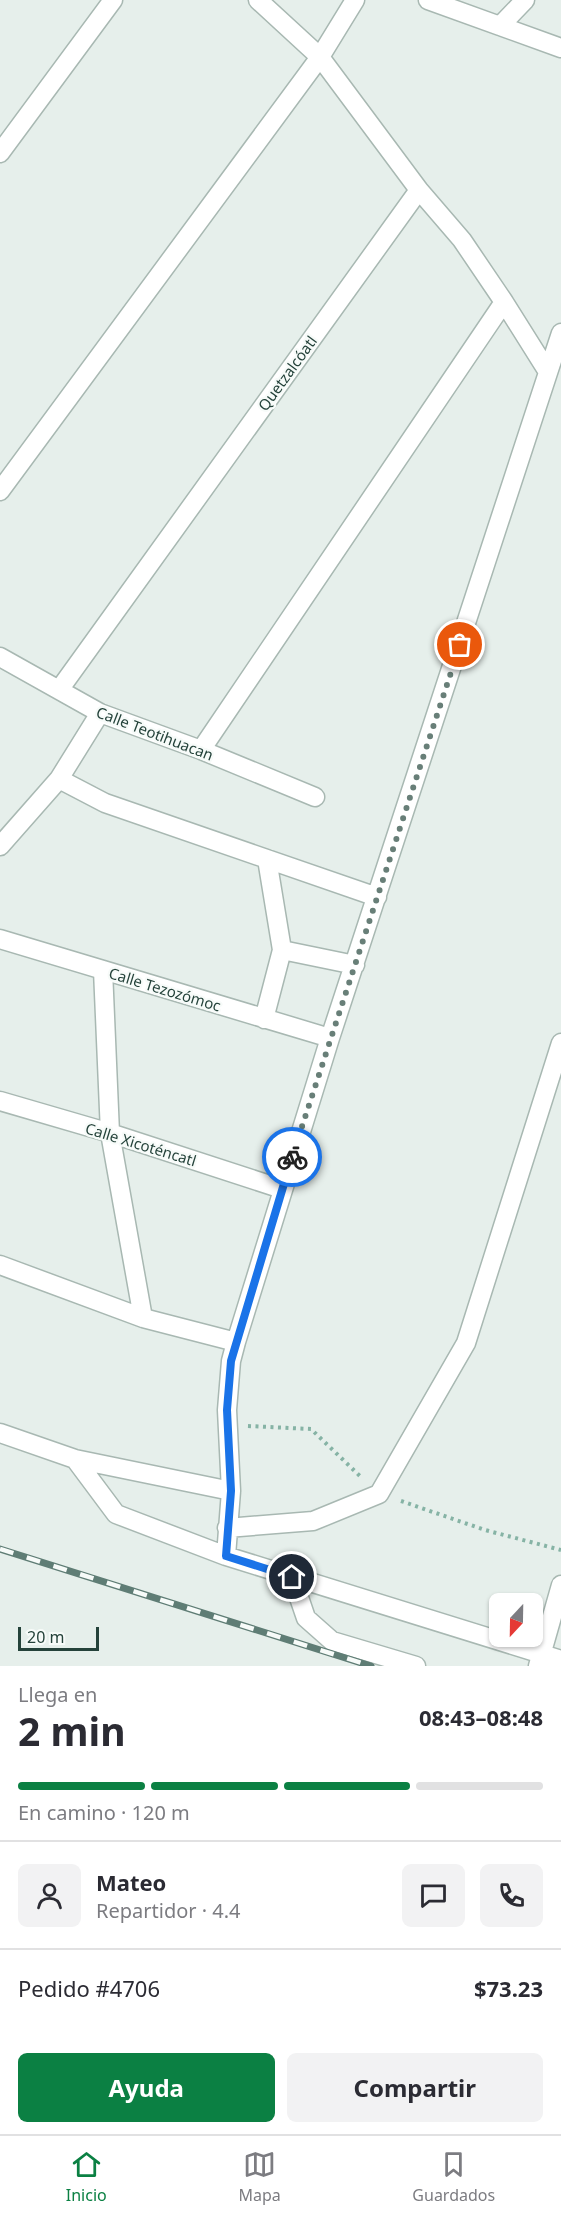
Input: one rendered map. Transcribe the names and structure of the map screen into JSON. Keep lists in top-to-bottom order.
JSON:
{
  "streets": {
    "street": [
      "Quetzalcóatl",
      "Calle Teotihuacan",
      "Calle Tezozómoc",
      "Calle Xicoténcatl"
    ]
  },
  "crossings": [
    ["Quetzalcóatl", "Calle Teotihuacan"]
  ],
  "scale_bar": "20 m",
  "north": "bottom",
  "page": {
    "scale": "20 m",
    "heading": ["2 min", "Llega en", "08:43–08:48"],
    "panel": [
      "Mateo",
      "Repartidor · 4.4",
      "Pedido #4706",
      "$73.23"
    ],
    "bar": "En camino · 120 m",
    "buttons": ["Ayuda", "Compartir"],
    "tabs": ["Inicio", "Mapa", "Guardados"]
  }
}
